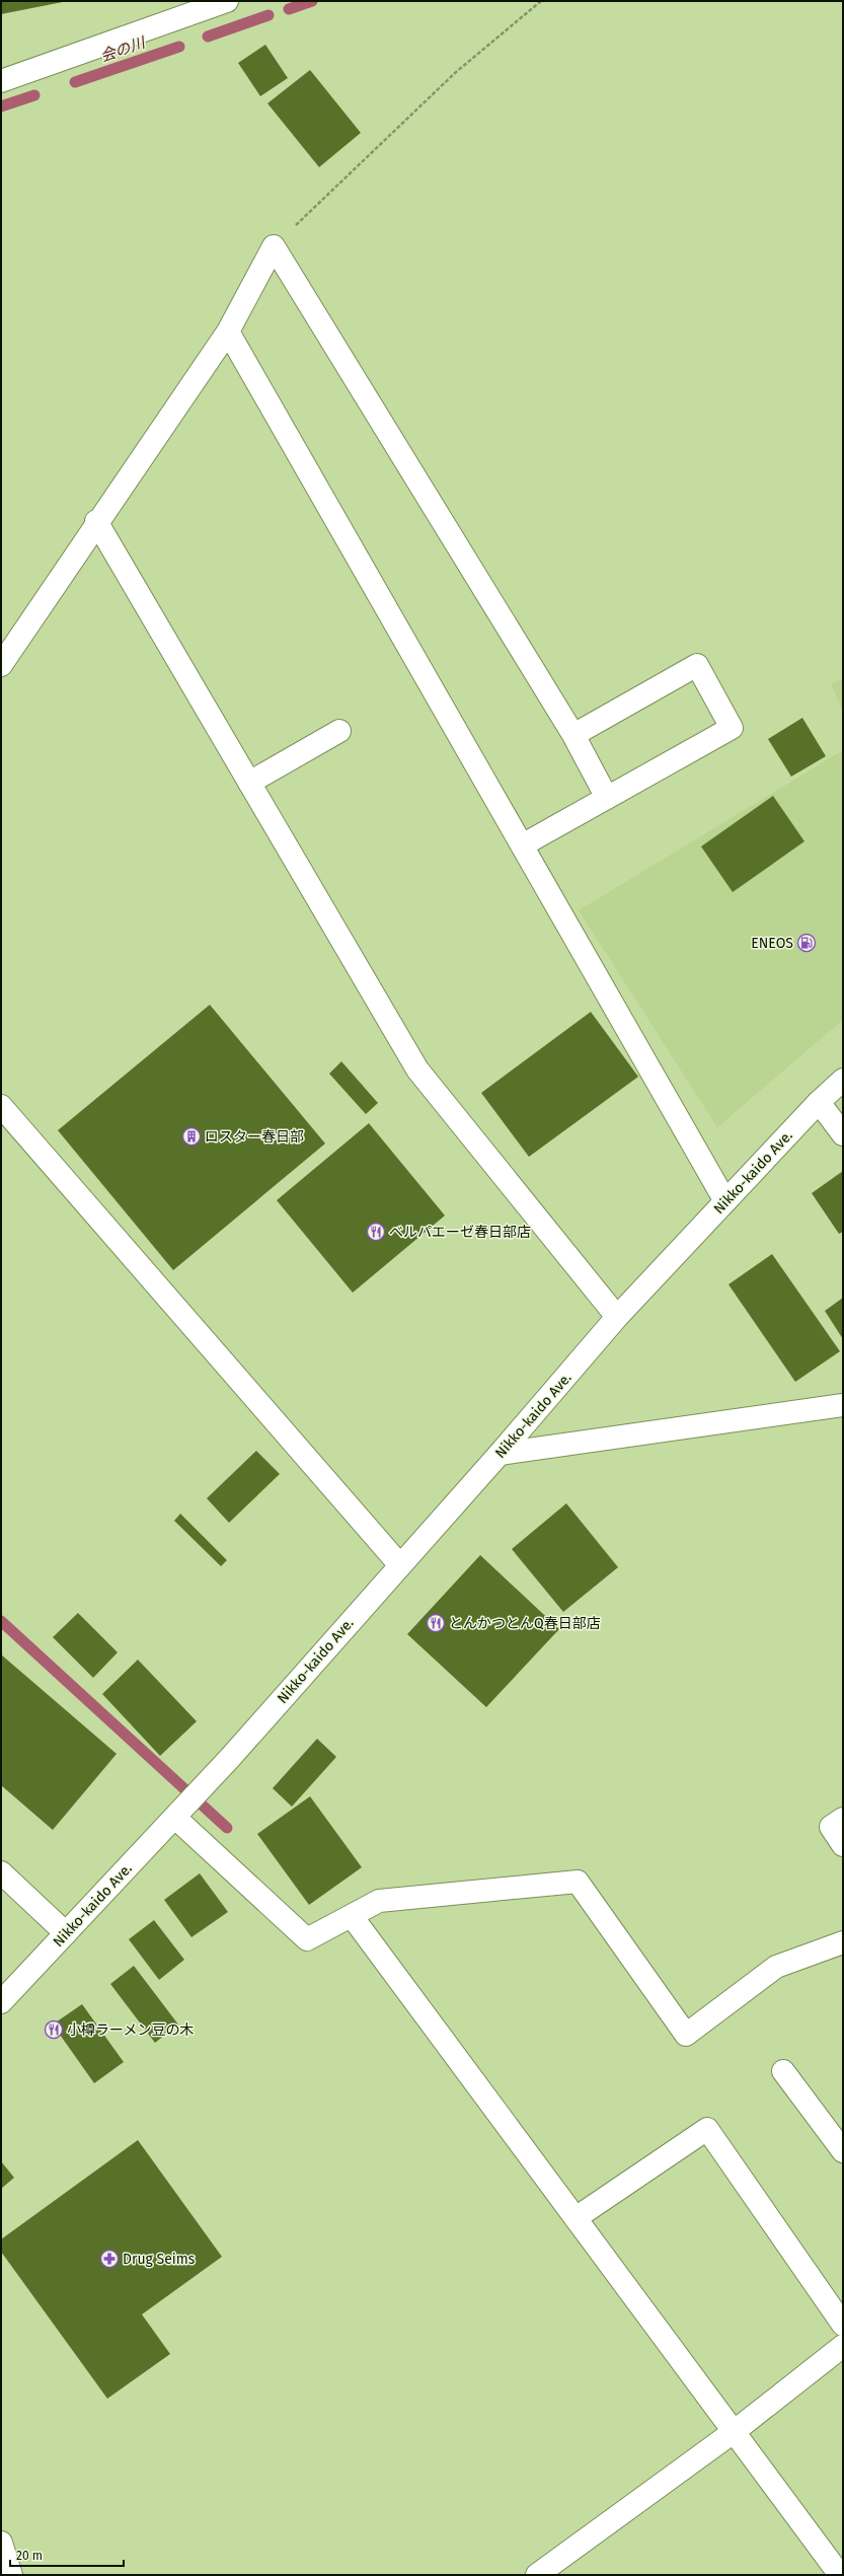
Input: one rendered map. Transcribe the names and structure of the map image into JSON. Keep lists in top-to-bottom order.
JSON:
{
  "streets": {
    "main road": ["Nikko-kaido Ave."]
  },
  "water": ["会の川"],
  "places": {
    "fuel station": ["ENEOS"],
    "building": ["ロスター春日部"],
    "restaurant": ["ベルパエーゼ春日部店", "とんかつとんQ春日部店", "小樽ラーメン豆の木"],
    "pharmacy": ["Drug Seims"]
  },
  "scale_bar": "20 m"
}
